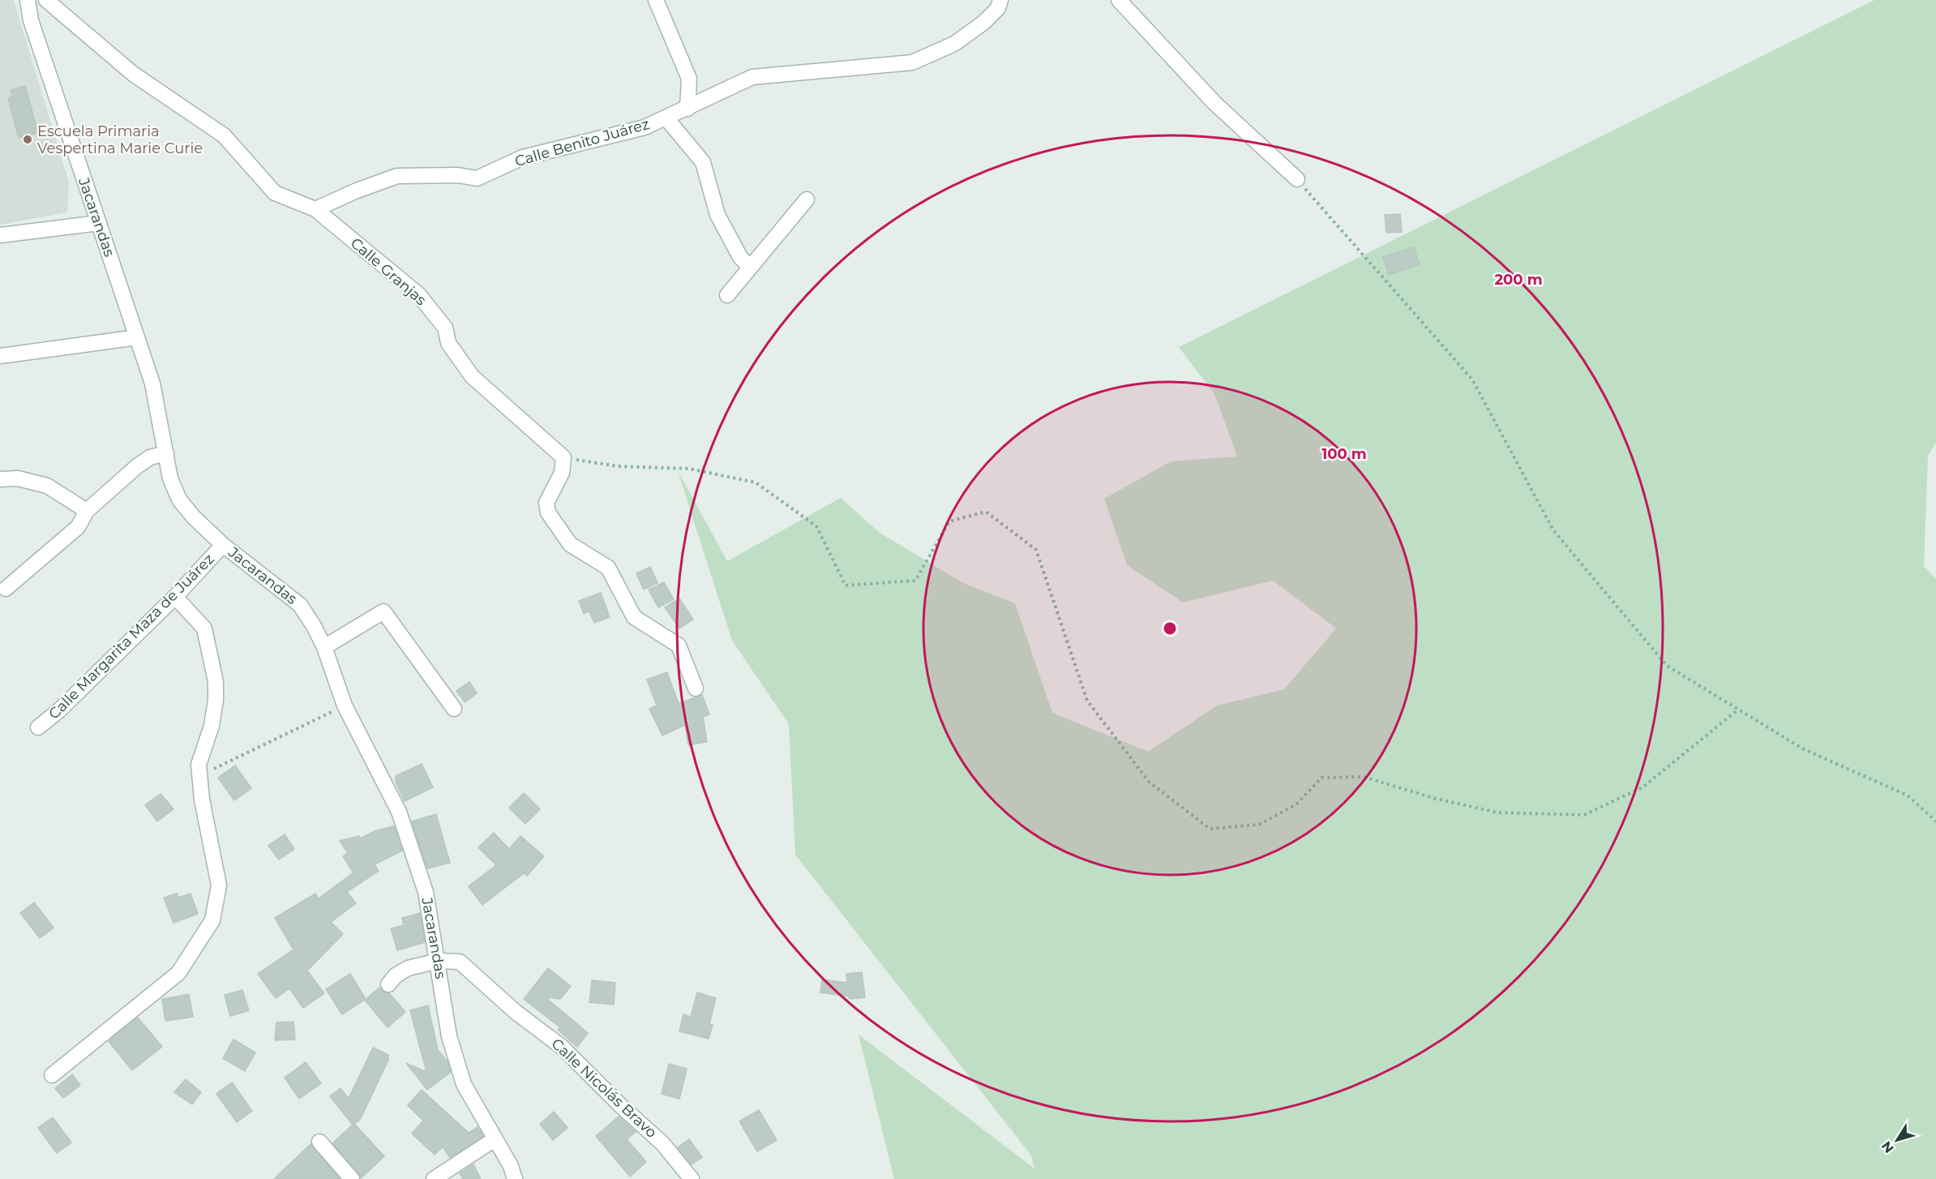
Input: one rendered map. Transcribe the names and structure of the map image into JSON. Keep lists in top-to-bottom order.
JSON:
{
  "streets": {
    "street": [
      "Calle Benito Juárez",
      "Jacarandas",
      "Calle Granjas",
      "Calle Margarita Maza de Juárez",
      "Calle Nicolás Bravo"
    ]
  },
  "crossings": [
    ["Calle Benito Juárez", "Calle Granjas"],
    ["Jacarandas", "Calle Margarita Maza de Juárez"],
    ["Jacarandas", "Calle Nicolás Bravo"]
  ],
  "places": ["Escuela Primaria Vespertina Marie Curie"],
  "north": "bottom left",
  "rings": ["200 m", "100 m"]
}
